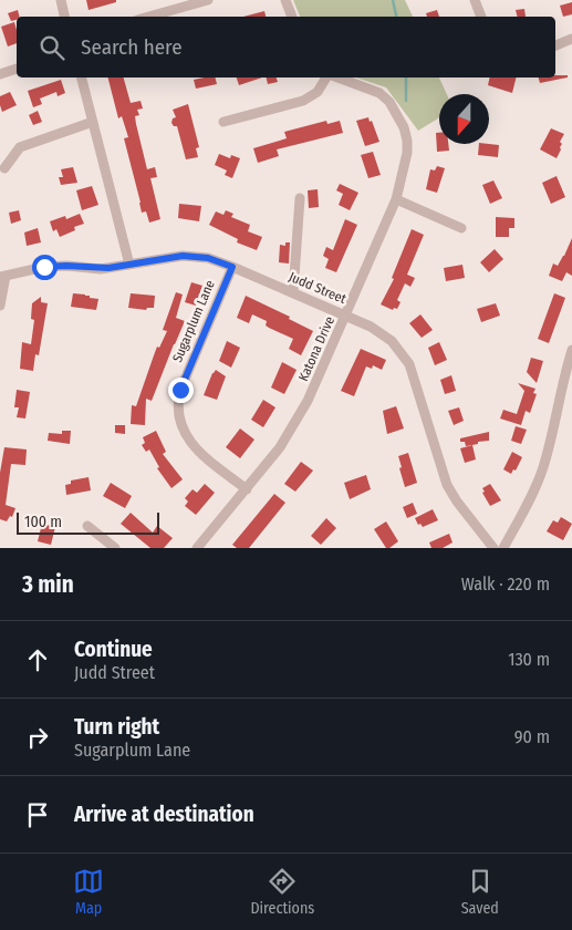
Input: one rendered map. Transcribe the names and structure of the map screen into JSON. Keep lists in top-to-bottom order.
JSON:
{
  "streets": {
    "street": ["Judd Street", "Sugarplum Lane", "Katona Drive"]
  },
  "crossings": [
    ["Judd Street", "Sugarplum Lane"],
    ["Judd Street", "Katona Drive"],
    ["Sugarplum Lane", "Katona Drive"]
  ],
  "scale_bar": "100 m",
  "north": "bottom",
  "page": {
    "search": "Search here",
    "scale": "100 m",
    "heading": ["3 min", "Walk · 220 m"],
    "list": [
      ["Continue", "Judd Street", "130 m"],
      ["Turn right", "Sugarplum Lane", "90 m"],
      "Arrive at destination"
    ],
    "nav": ["Map", "Directions", "Saved"]
  }
}
